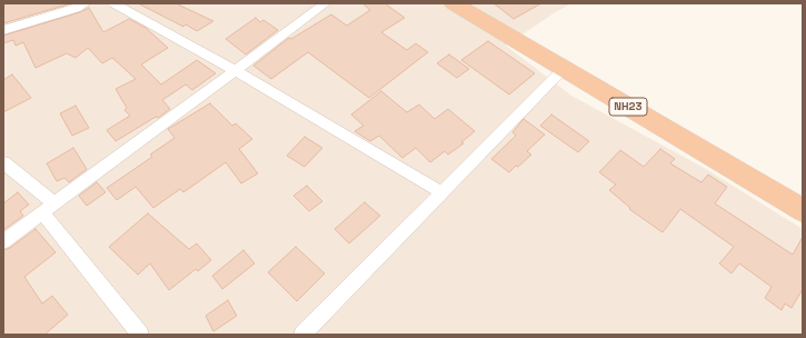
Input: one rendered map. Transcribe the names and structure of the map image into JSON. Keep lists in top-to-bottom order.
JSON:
{
  "streets": {
    "highway": ["NH23"]
  }
}
